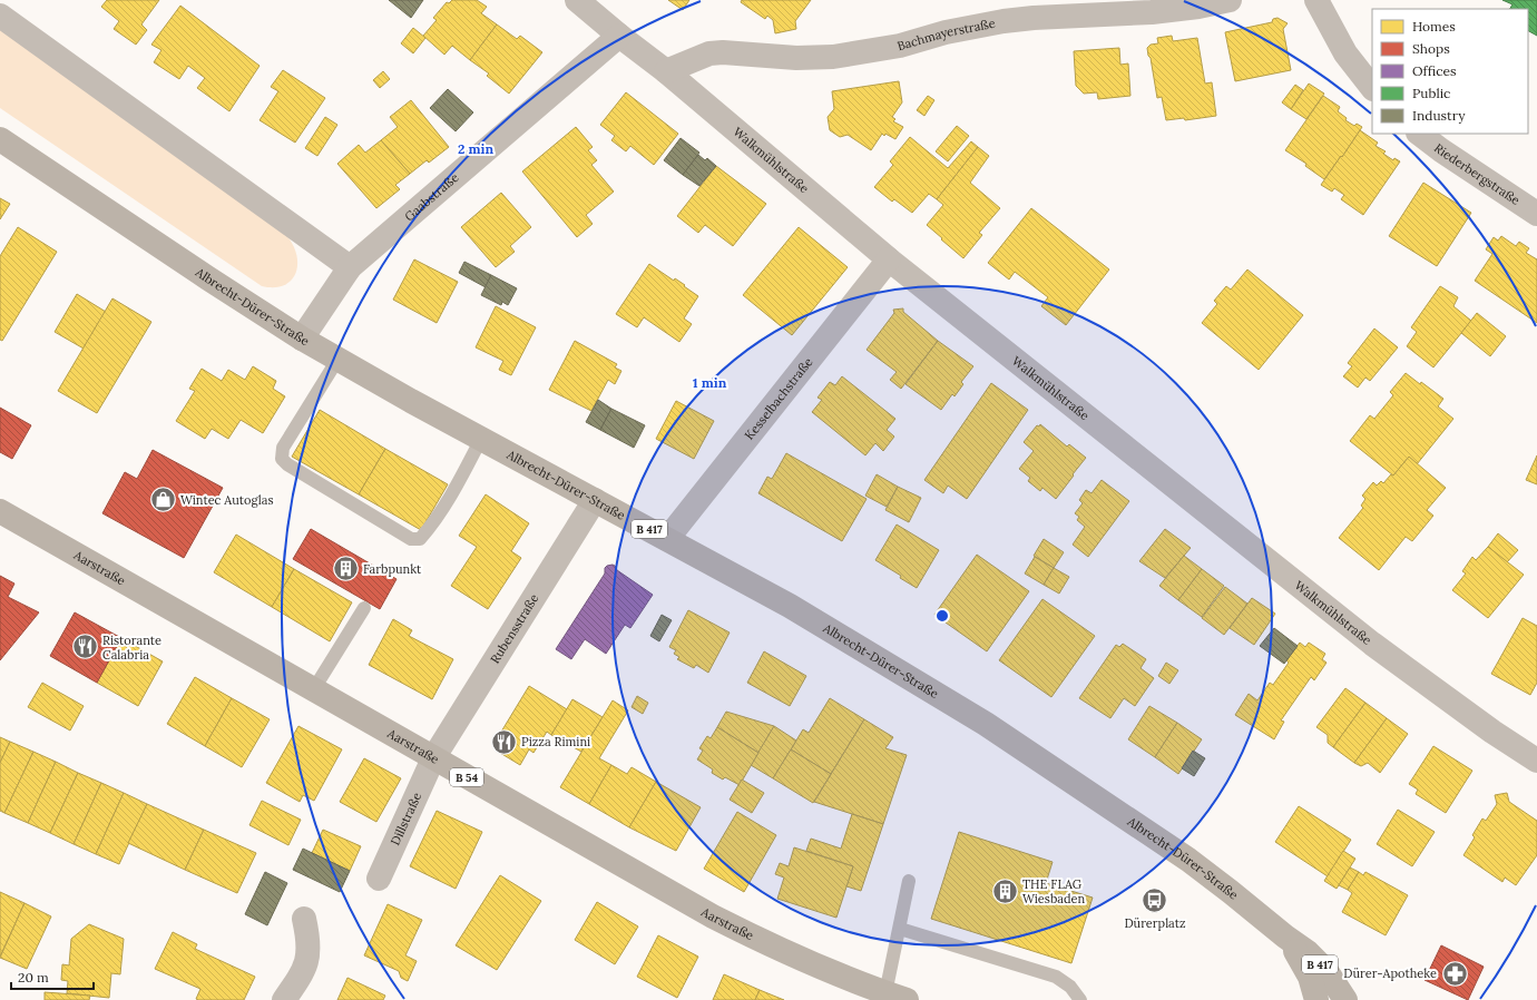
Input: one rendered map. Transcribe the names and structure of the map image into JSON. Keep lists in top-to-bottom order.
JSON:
{
  "streets": {
    "main road": [
      "Albrecht-Dürer-Straße",
      "B 417",
      "Aarstraße",
      "B 54"
    ],
    "street": [
      "Bachmayerstraße",
      "Walkmühlstraße",
      "Riederbergstraße",
      "Gaabstraße",
      "Kesselbachstraße",
      "Rubensstraße",
      "Dillstraße"
    ]
  },
  "crossings": [
    ["Bachmayerstraße", "Walkmühlstraße"],
    ["Walkmühlstraße", "Gaabstraße"],
    ["Walkmühlstraße", "Kesselbachstraße"],
    ["Gaabstraße", "Albrecht-Dürer-Straße"],
    ["Albrecht-Dürer-Straße", "Kesselbachstraße"],
    ["Albrecht-Dürer-Straße", "Rubensstraße"],
    ["Aarstraße", "Rubensstraße"],
    ["Aarstraße", "Dillstraße"],
    ["Rubensstraße", "Dillstraße"]
  ],
  "places": {
    "shop": ["Wintec Autoglas"],
    "building": ["Farbpunkt", "THE FLAG Wiesbaden"],
    "restaurant": ["Ristorante Calabria", "Pizza Rimini"],
    "bus stop": ["Dürerplatz"],
    "pharmacy": ["Dürer-Apotheke"]
  },
  "legend": [
    "Homes",
    "Shops",
    "Offices",
    "Public",
    "Industry"
  ],
  "scale_bar": "20 m",
  "rings": ["2 min", "1 min"]
}
